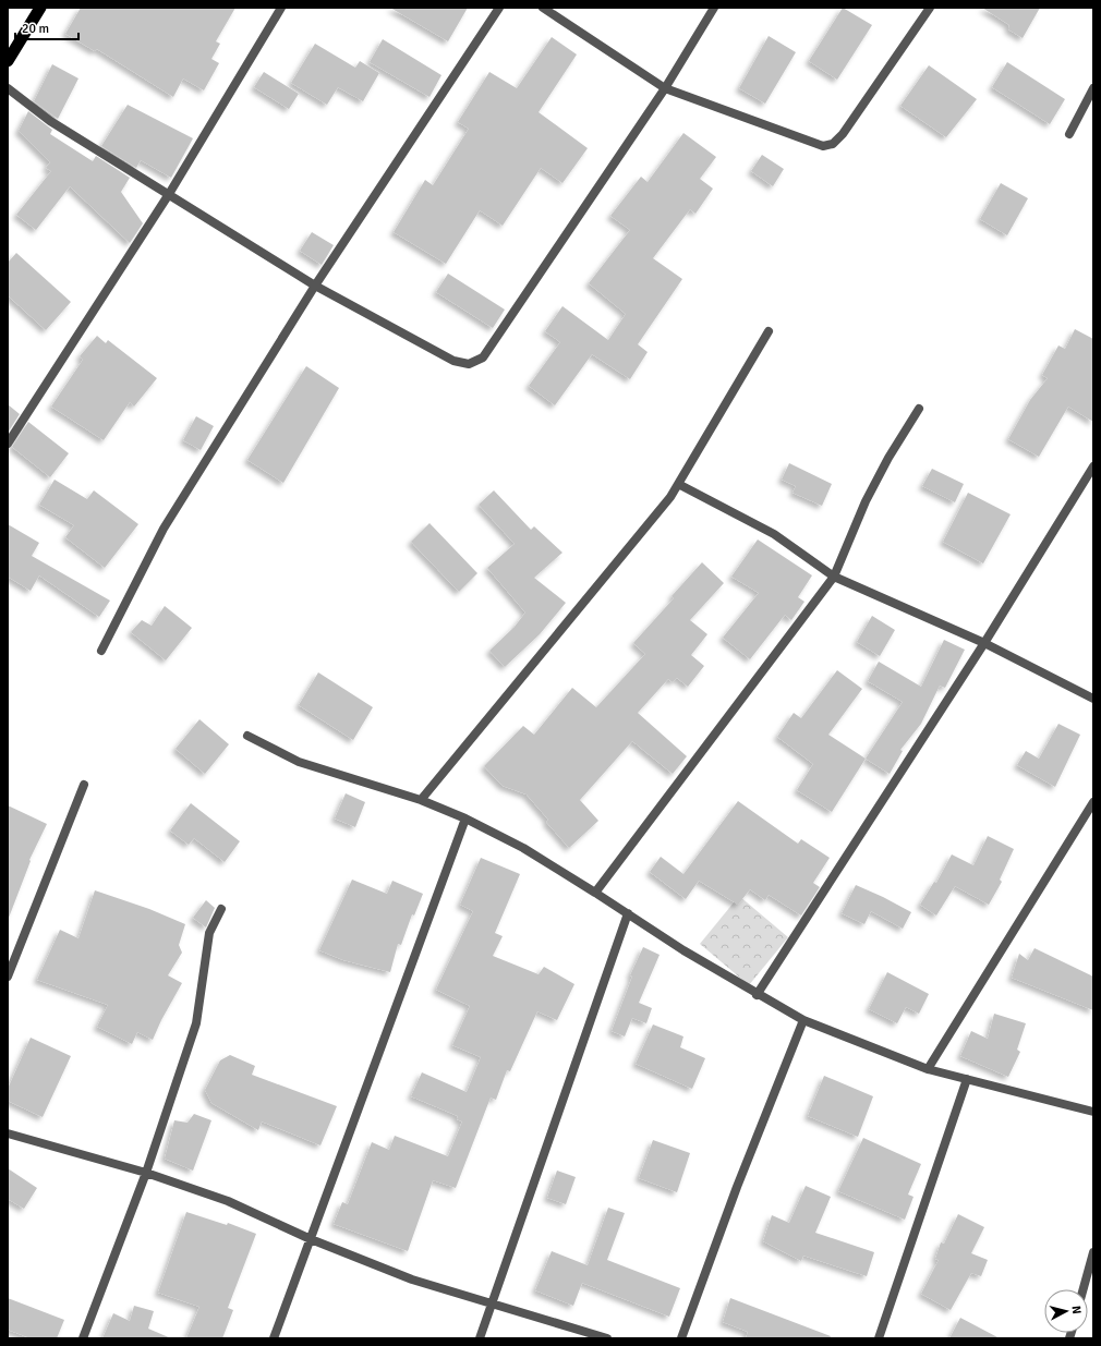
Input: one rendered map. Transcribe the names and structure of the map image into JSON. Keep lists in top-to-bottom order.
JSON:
{
  "scale_bar": "20 m",
  "north": "right"
}
